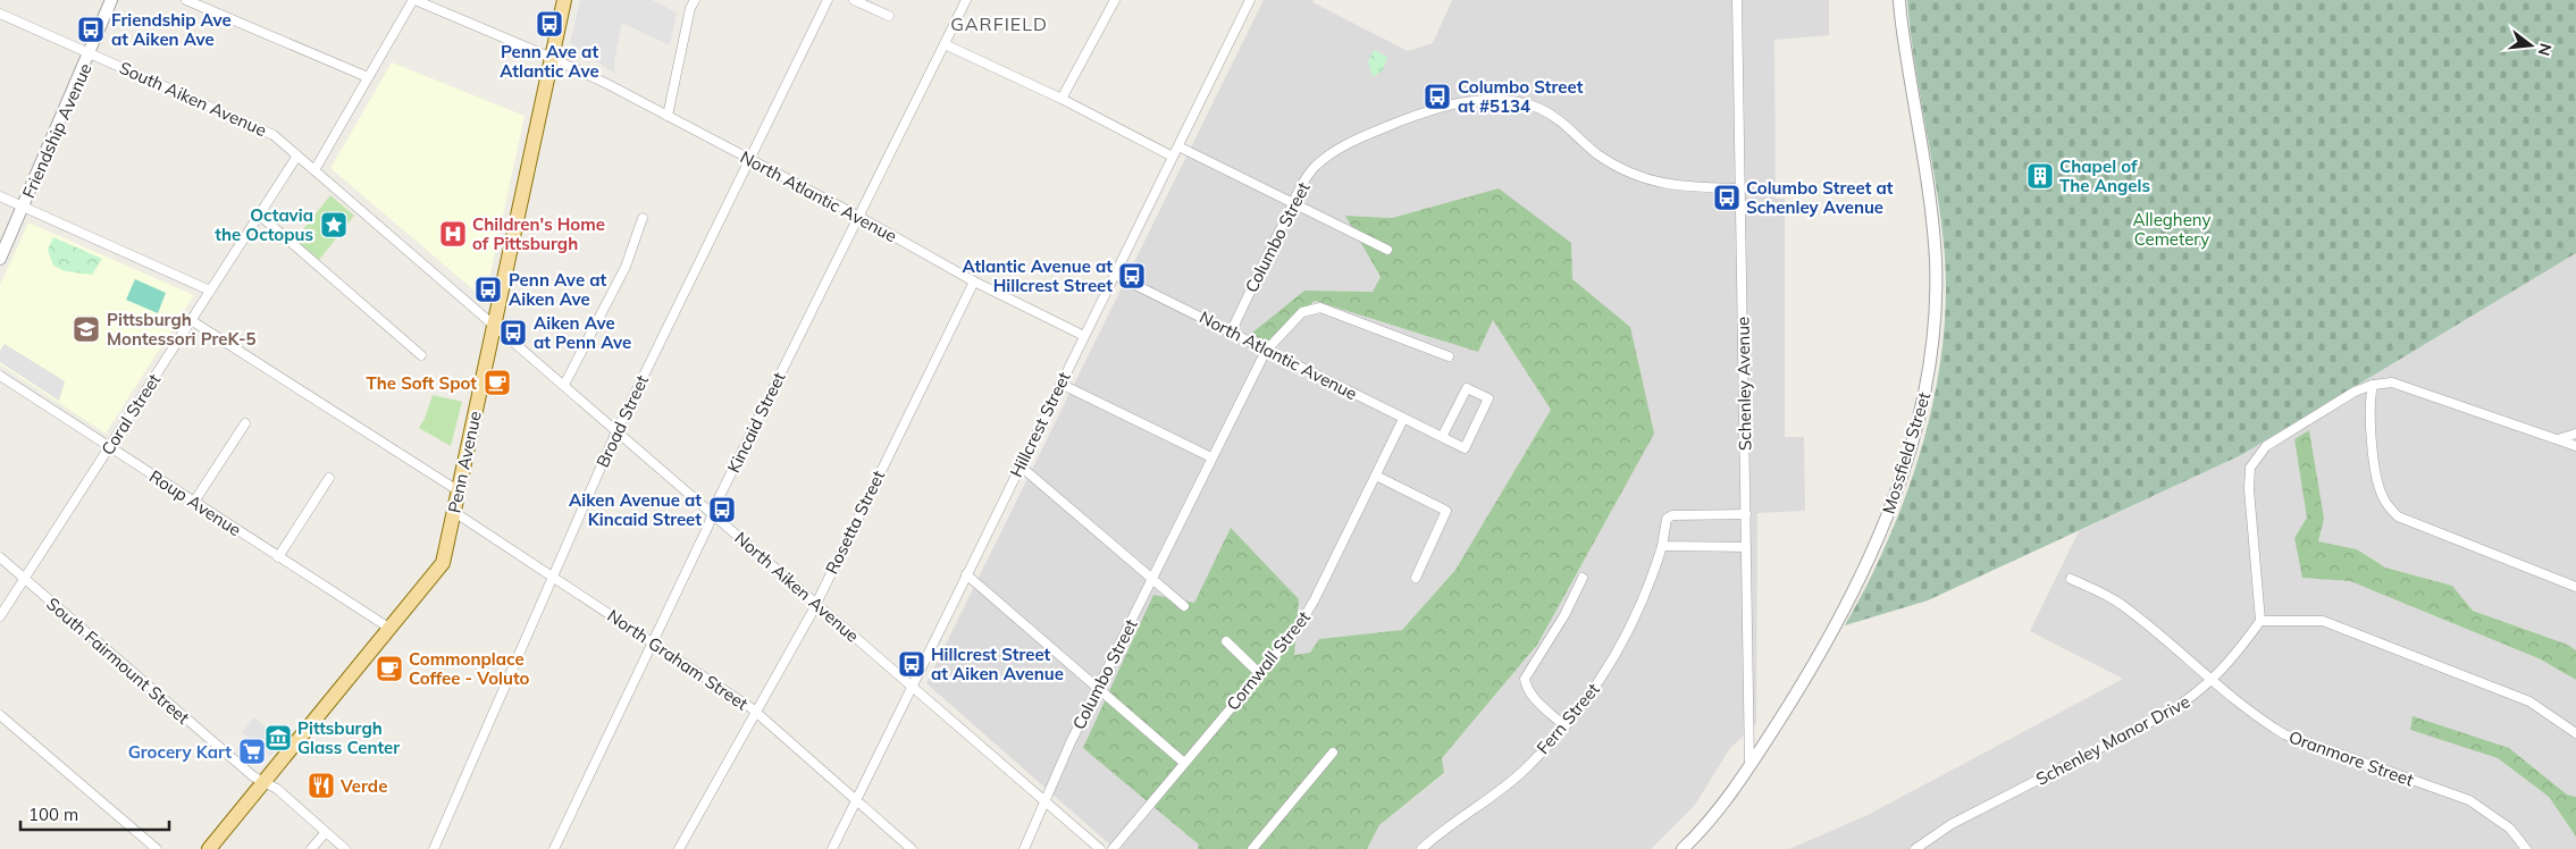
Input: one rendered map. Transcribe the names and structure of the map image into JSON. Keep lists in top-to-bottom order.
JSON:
{
  "streets": {
    "main road": ["Penn Avenue"],
    "street": [
      "South Aiken Avenue",
      "Friendship Avenue",
      "North Atlantic Avenue",
      "Columbo Street",
      "Schenley Avenue",
      "Coral Street",
      "Broad Street",
      "Kincaid Street",
      "Hillcrest Street",
      "Mossfield Street",
      "Roup Avenue",
      "Rosetta Street",
      "North Aiken Avenue",
      "North Graham Street",
      "South Fairmount Street",
      "Cornwall Street",
      "Fern Street",
      "Schenley Manor Drive",
      "Oranmore Street"
    ]
  },
  "crossings": [
    ["South Aiken Avenue", "Friendship Avenue"],
    ["South Aiken Avenue", "Coral Street"],
    ["South Aiken Avenue", "Penn Avenue"],
    ["South Aiken Avenue", "North Aiken Avenue"],
    ["North Atlantic Avenue", "Columbo Street"],
    ["North Atlantic Avenue", "Broad Street"],
    ["North Atlantic Avenue", "Kincaid Street"],
    ["North Atlantic Avenue", "Hillcrest Street"],
    ["North Atlantic Avenue", "Penn Avenue"],
    ["North Atlantic Avenue", "Rosetta Street"],
    ["North Atlantic Avenue", "Cornwall Street"],
    ["Columbo Street", "Schenley Avenue"],
    ["Columbo Street", "North Aiken Avenue"],
    ["Schenley Avenue", "Mossfield Street"],
    ["Schenley Avenue", "Fern Street"],
    ["Coral Street", "Roup Avenue"],
    ["Coral Street", "South Fairmount Street"],
    ["Broad Street", "North Aiken Avenue"],
    ["Broad Street", "North Graham Street"],
    ["Kincaid Street", "North Aiken Avenue"],
    ["Kincaid Street", "North Graham Street"],
    ["Hillcrest Street", "North Aiken Avenue"],
    ["Hillcrest Street", "North Graham Street"],
    ["Penn Avenue", "Roup Avenue"],
    ["Penn Avenue", "North Aiken Avenue"],
    ["Penn Avenue", "North Graham Street"],
    ["Penn Avenue", "South Fairmount Street"],
    ["Rosetta Street", "North Aiken Avenue"],
    ["Rosetta Street", "North Graham Street"],
    ["Schenley Manor Drive", "Oranmore Street"]
  ],
  "districts": ["GARFIELD"],
  "parks": ["Allegheny Cemetery"],
  "places": {
    "bus stop": [
      "Penn Ave at Atlantic Ave",
      "Friendship Ave at Aiken Ave",
      "Columbo Street at #5134",
      "Columbo Street at Schenley Avenue",
      "Atlantic Avenue at Hillcrest Street",
      "Penn Ave at Aiken Ave",
      "Aiken Ave at Penn Ave",
      "Aiken Avenue at Kincaid Street",
      "Hillcrest Street at Aiken Avenue"
    ],
    "building": ["Chapel of The Angels"],
    "place": ["Octavia the Octopus"],
    "hospital": ["Children's Home of Pittsburgh"],
    "school or university": ["Pittsburgh Montessori PreK-5"],
    "cafe": ["The Soft Spot", "Commonplace Coffee - Voluto"],
    "museum": ["Pittsburgh Glass Center"],
    "supermarket": ["Grocery Kart"],
    "restaurant": ["Verde"]
  },
  "scale_bar": "100 m",
  "north": "right"
}
